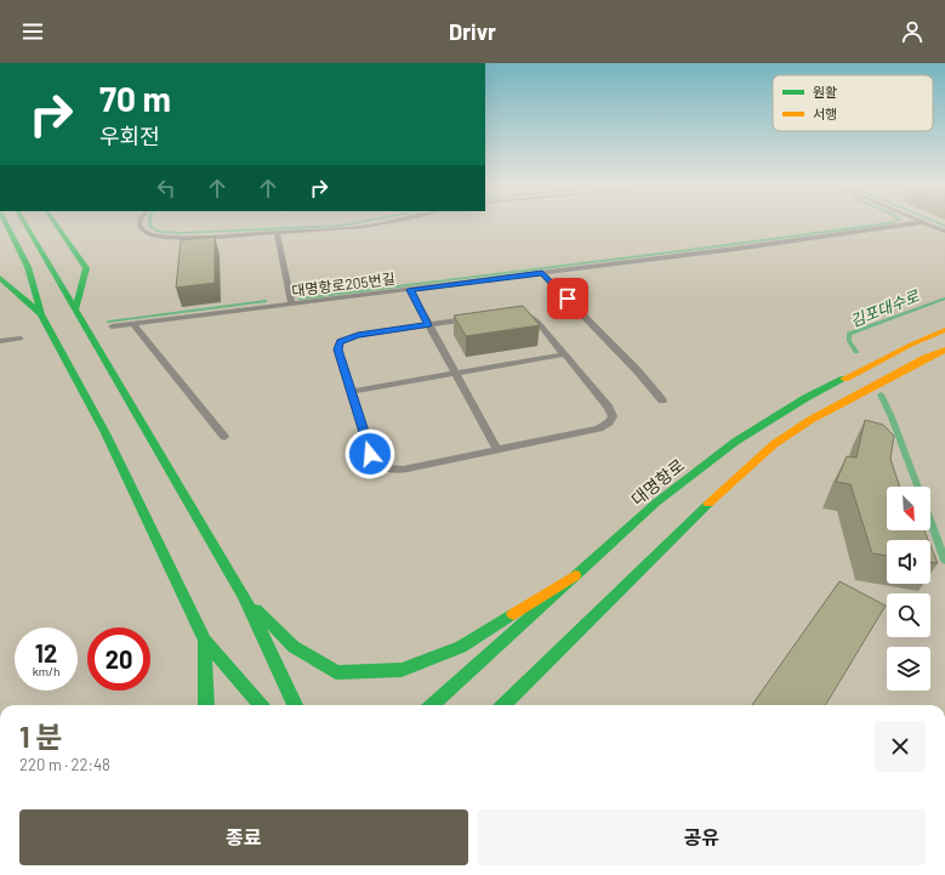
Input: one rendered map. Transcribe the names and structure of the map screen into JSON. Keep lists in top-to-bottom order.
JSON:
{
  "streets": {
    "main road": ["대명항로"],
    "lane": ["대명항로205번길"]
  },
  "water": ["김포대수로"],
  "legend": ["원활", "서행"],
  "north": "bottom right",
  "page": {
    "header": "Drivr",
    "turn": ["70 m", "우회전"],
    "speed": "12 km/h",
    "limit": "20",
    "heading": ["1 분", "220 m · 22:48"],
    "buttons": ["종료", "공유"]
  }
}
